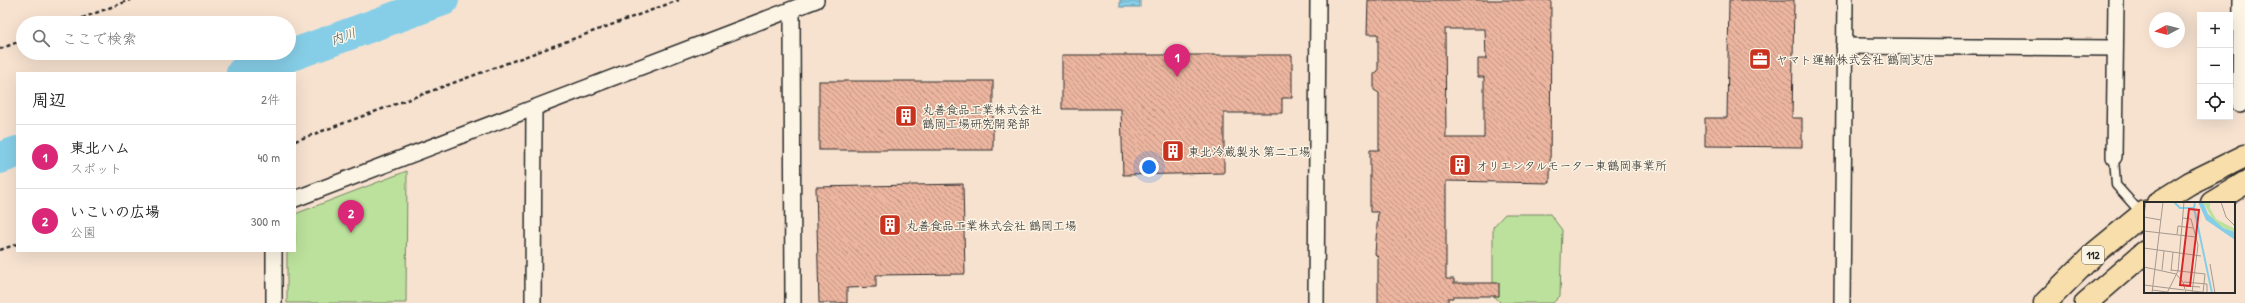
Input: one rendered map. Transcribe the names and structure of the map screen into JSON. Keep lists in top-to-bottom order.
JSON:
{
  "streets": {
    "highway": ["112"]
  },
  "water": ["内川"],
  "places": {
    "office": ["ヤマト運輸株式会社 鶴岡支店"],
    "building": [
      "丸善食品工業株式会社 鶴岡工場研究開発部",
      "東北冷蔵製氷 第二工場",
      "オリエンタルモーター東鶴岡事業所",
      "丸善食品工業株式会社 鶴岡工場"
    ]
  },
  "north": "left",
  "page": {
    "map_buttons": ["+", "−"],
    "search": "ここで検索",
    "pins": ["1", "2"],
    "heading": ["周辺", "2件"],
    "list": [
      {
        "mark": "1",
        "name": "東北ハム",
        "note": "スポット",
        "value": "40 m"
      },
      {
        "mark": "2",
        "name": "いこいの広場",
        "note": "公園",
        "value": "300 m"
      }
    ]
  }
}
